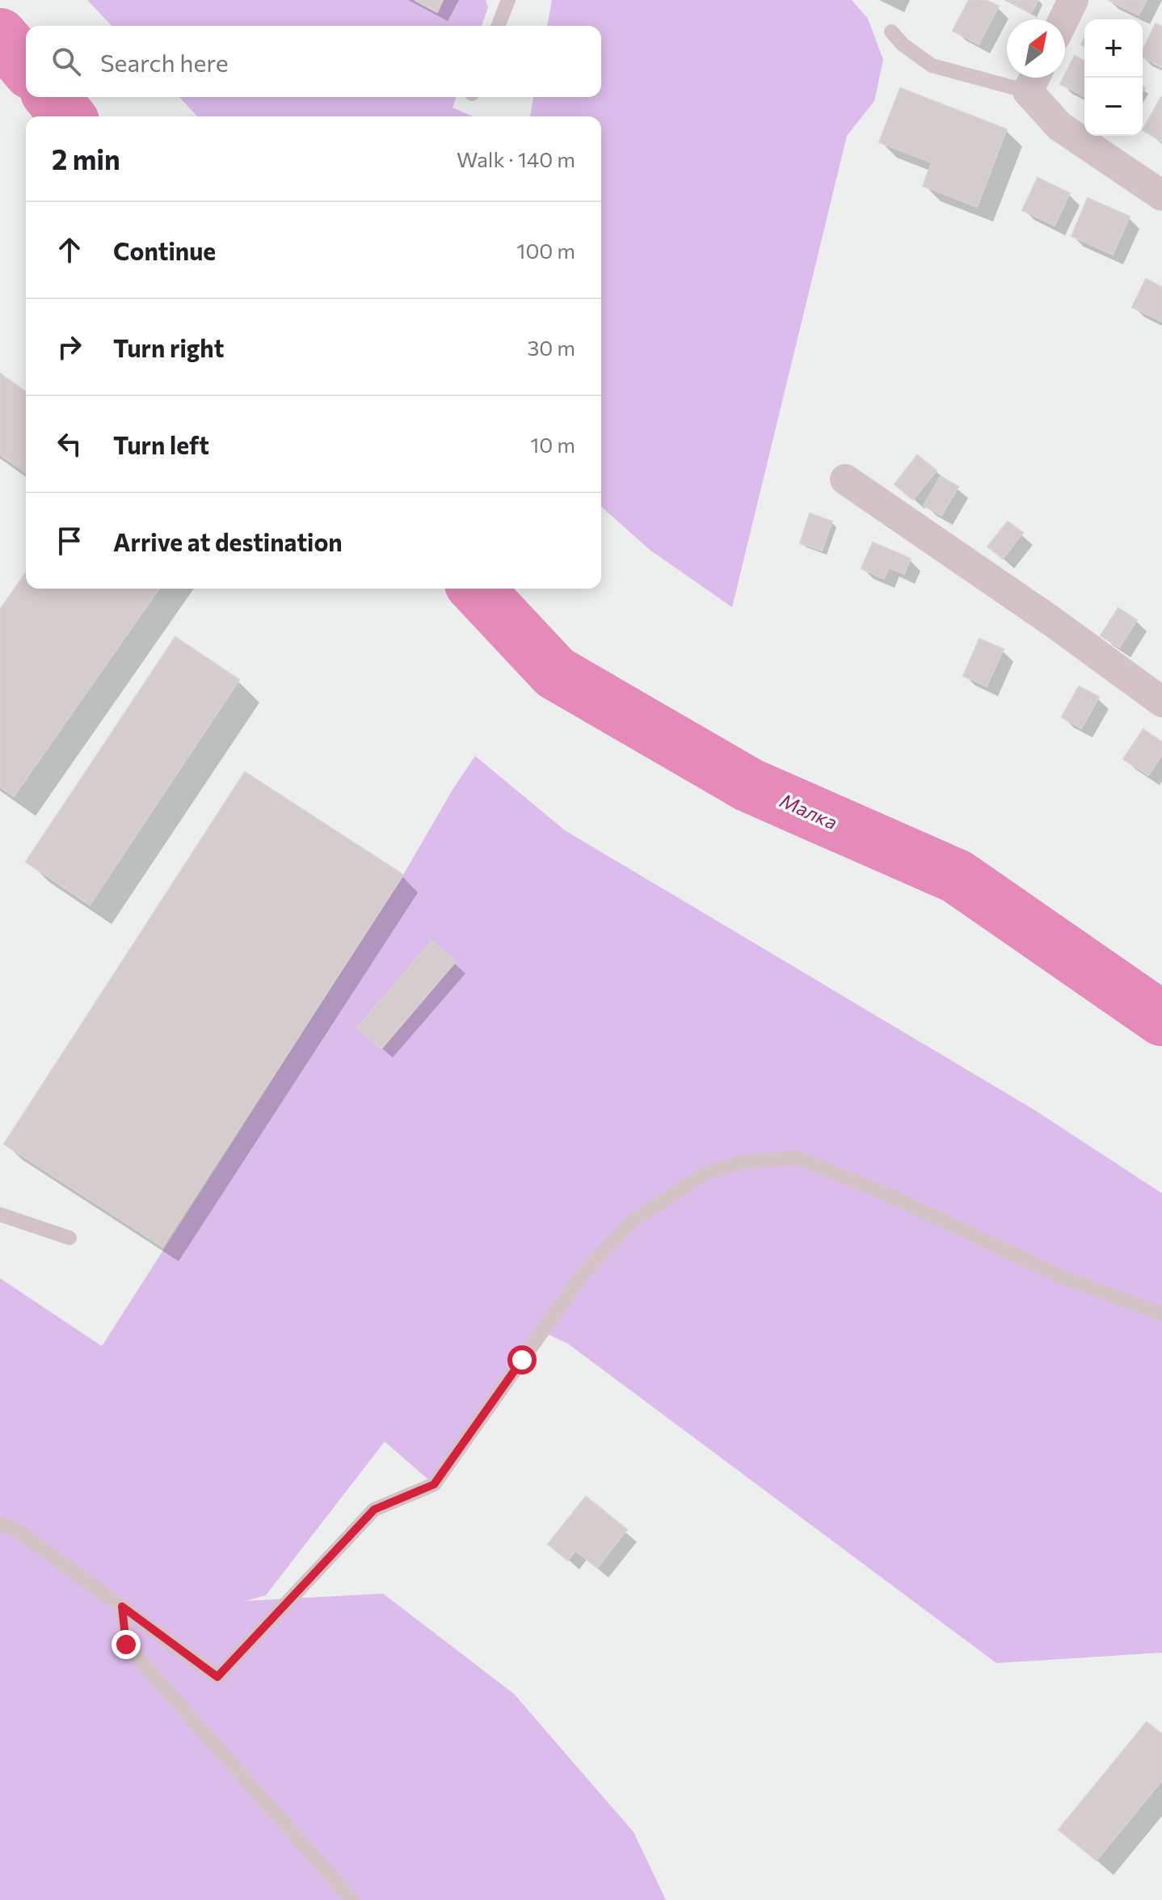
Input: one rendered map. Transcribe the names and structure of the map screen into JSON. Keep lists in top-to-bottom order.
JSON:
{
  "water": ["Малка"],
  "north": "top right",
  "page": {
    "map_buttons": ["+", "−"],
    "search": "Search here",
    "heading": ["2 min", "Walk · 140 m"],
    "list": [
      ["Continue", "100 m"],
      ["Turn right", "30 m"],
      ["Turn left", "10 m"],
      "Arrive at destination"
    ]
  }
}
